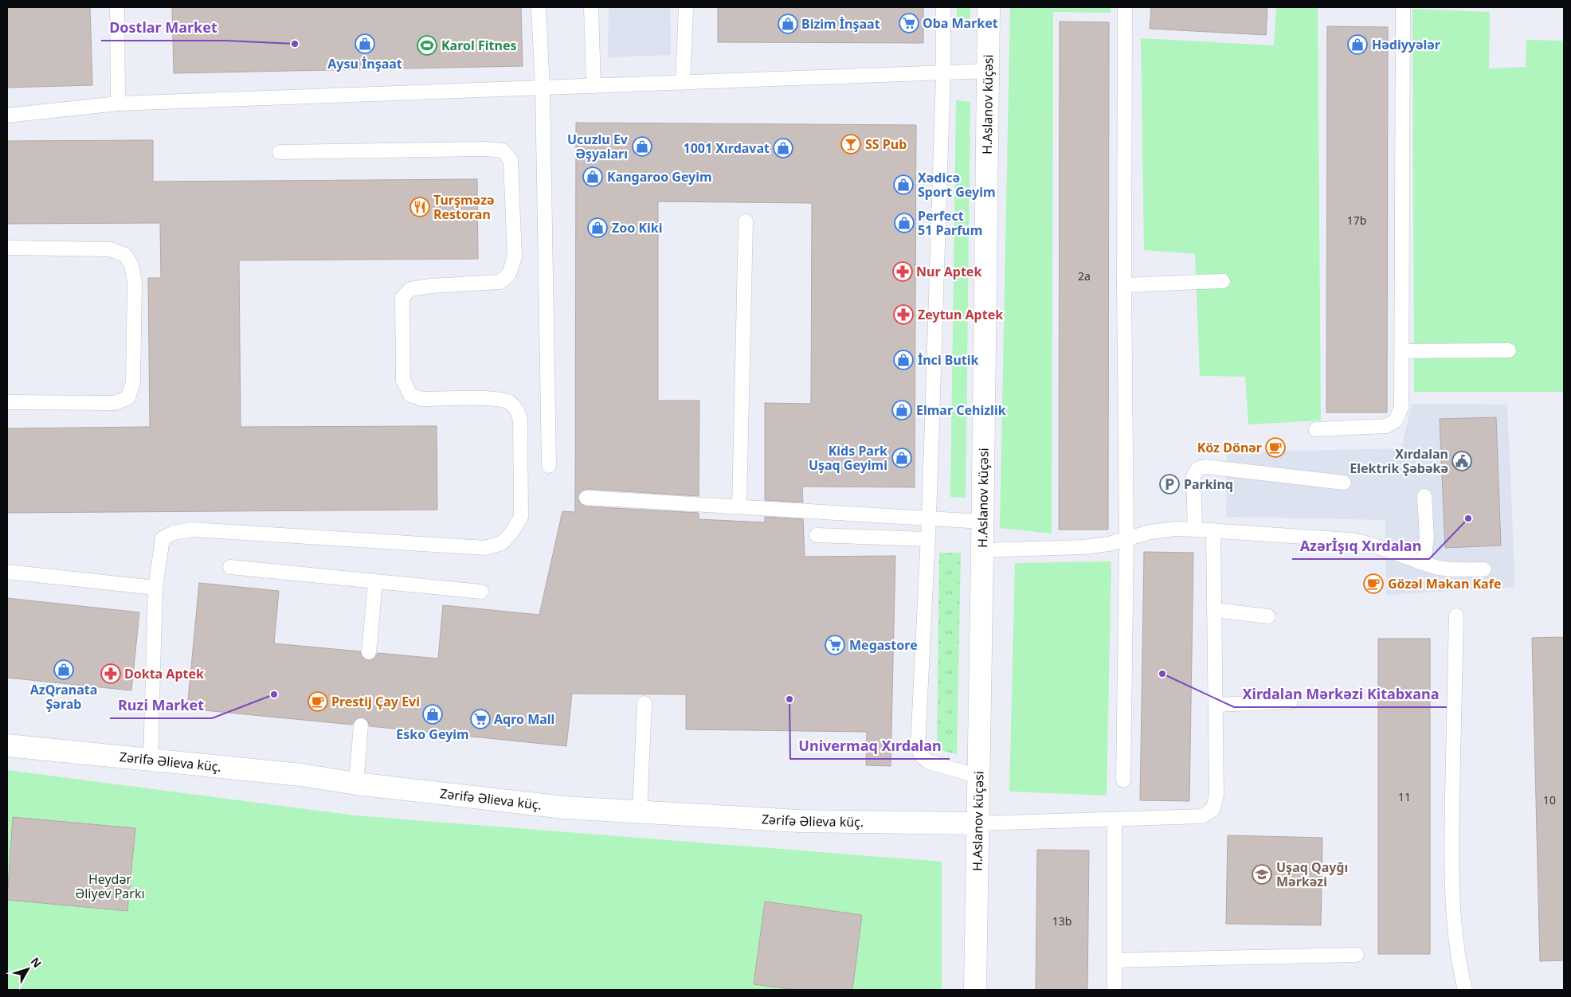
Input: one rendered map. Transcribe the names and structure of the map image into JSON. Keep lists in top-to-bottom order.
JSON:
{
  "streets": {
    "street": ["H.Aslanov küçəsi", "Zərifə Əlieva küç."]
  },
  "crossings": [
    ["H.Aslanov küçəsi", "Zərifə Əlieva küç."]
  ],
  "parks": ["Heydər Əliyev Parkı"],
  "places": {
    "supermarket": ["Oba Market", "Megastore", "Aqro Mall"],
    "shop": [
      "Bizim İnşaat",
      "Aysu İnşaat",
      "Hədiyyələr",
      "Ucuzlu Ev Əşyaları",
      "1001 Xırdavat",
      "Kangaroo Geyim",
      "Xədicə Sport Geyim",
      "Perfect 51 Parfum",
      "Zoo Kiki",
      "İnci Butik",
      "Elmar Cehizlik",
      "Kids Park Uşaq Geyimi",
      "AzQranata Şərab",
      "Esko Geyim"
    ],
    "other": [
      "Dostlar Market",
      "Azərİşıq Xırdalan",
      "Xirdalan Mərkəzi Kitabxana",
      "Ruzi Market",
      "Univermaq Xırdalan"
    ],
    "sports": ["Karol Fitnes"],
    "bar": ["SS Pub"],
    "restaurant": ["Turşməzə Restoran"],
    "pharmacy": ["Nur Aptek", "Zeytun Aptek", "Dokta Aptek"],
    "cafe": ["Köz Dönər", "Gözəl Məkan Kafe", "Prestij Çay Evi"],
    "public building": ["Xırdalan Elektrik Şəbəkə"],
    "parking": ["Parkinq"],
    "school or university": ["Uşaq Qayğı Mərkəzi"]
  },
  "house_numbers": [
    "17b",
    "2a",
    "11",
    "10",
    "13b"
  ],
  "north": "top right"
}
